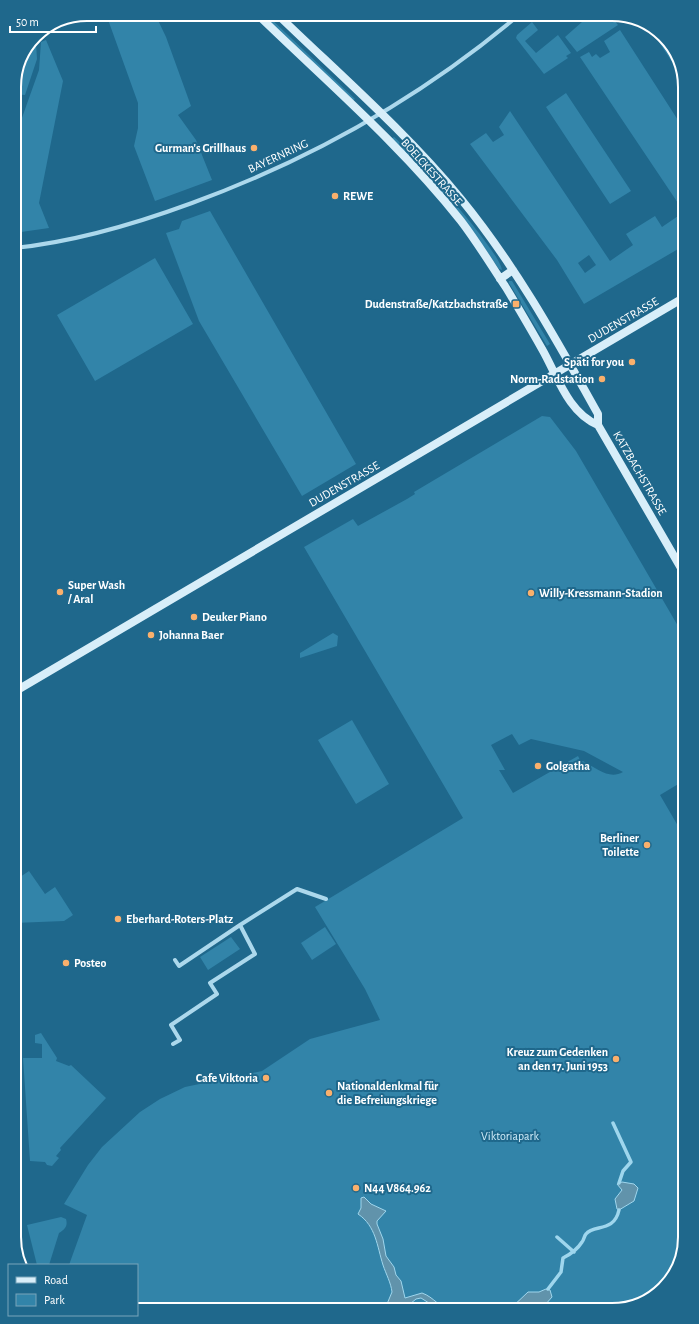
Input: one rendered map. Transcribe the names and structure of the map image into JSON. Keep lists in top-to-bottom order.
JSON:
{
  "streets": {
    "main road": ["BOELCKESTRASSE", "DUDENSTRASSE", "KATZBACHSTRASSE"],
    "street": ["BAYERNRING"]
  },
  "crossings": [
    ["BAYERNRING", "BOELCKESTRASSE"],
    ["BOELCKESTRASSE", "DUDENSTRASSE"],
    ["BOELCKESTRASSE", "KATZBACHSTRASSE"],
    ["DUDENSTRASSE", "KATZBACHSTRASSE"]
  ],
  "parks": ["Viktoriapark"],
  "places": {
    "other": [
      "Gurman's Grillhaus",
      "REWE",
      "Späti for you",
      "Norm-Radstation",
      "Super Wash / Aral",
      "Willy-Kressmann-Stadion",
      "Deuker Piano",
      "Johanna Baer",
      "Golgatha",
      "Berliner Toilette",
      "Eberhard-Roters-Platz",
      "Posteo",
      "Kreuz zum Gedenken an den 17. Juni 1953",
      "Cafe Viktoria",
      "Nationaldenkmal für die Befreiungskriege",
      "N44 V864.962"
    ],
    "transit": ["Dudenstraße/Katzbachstraße"]
  },
  "legend": ["Road", "Park"],
  "scale_bar": "50 m"
}
